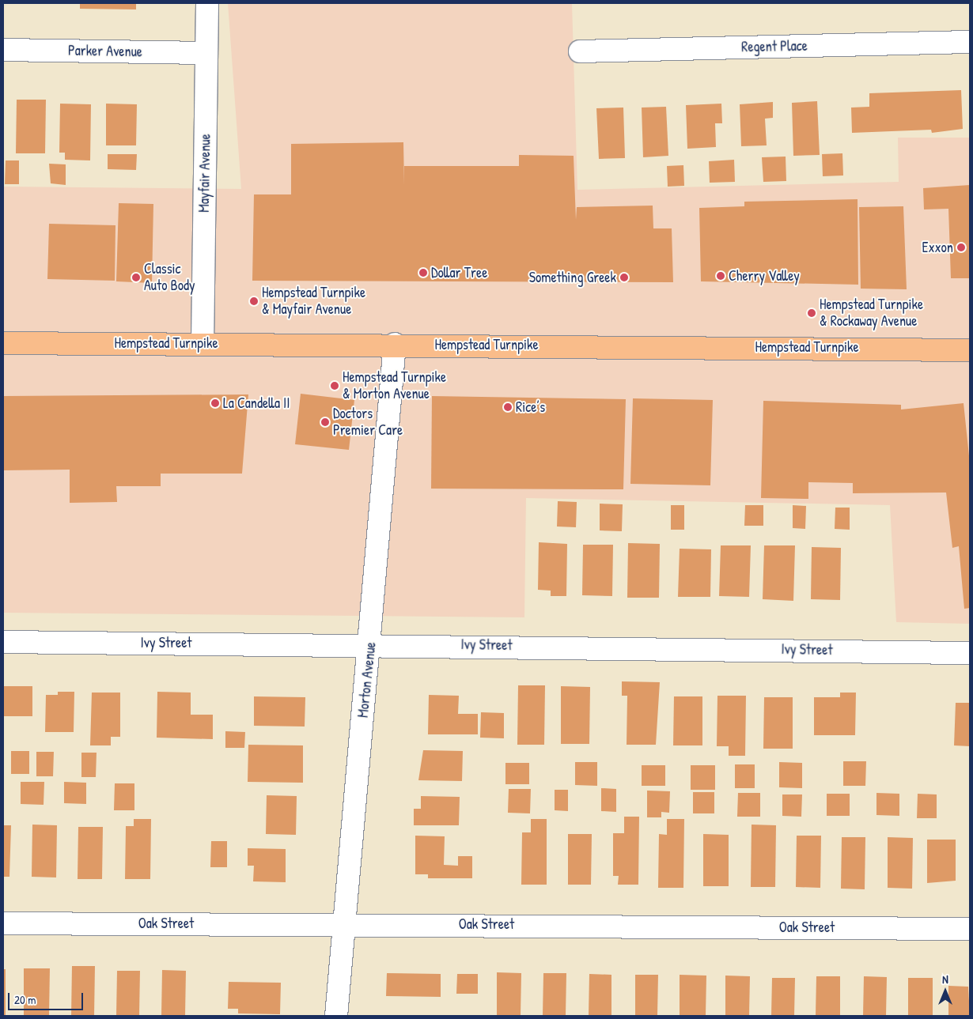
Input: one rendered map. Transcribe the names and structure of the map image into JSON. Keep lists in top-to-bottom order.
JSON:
{
  "streets": {
    "main road": ["Hempstead Turnpike"],
    "street": [
      "Regent Place",
      "Parker Avenue",
      "Mayfair Avenue",
      "Ivy Street",
      "Morton Avenue",
      "Oak Street"
    ]
  },
  "crossings": [
    ["Parker Avenue", "Mayfair Avenue"],
    ["Mayfair Avenue", "Hempstead Turnpike"],
    ["Hempstead Turnpike", "Morton Avenue"],
    ["Ivy Street", "Morton Avenue"],
    ["Morton Avenue", "Oak Street"]
  ],
  "places": [
    "Exxon",
    "Dollar Tree",
    "Cherry Valley",
    "Classic Auto Body",
    "Something Greek",
    "Hempstead Turnpike & Mayfair Avenue",
    "Hempstead Turnpike & Rockaway Avenue",
    "Hempstead Turnpike & Morton Avenue",
    "La Candella II",
    "Rice’s",
    "Doctors Premier Care"
  ],
  "scale_bar": "20 m",
  "north": "top"
}
